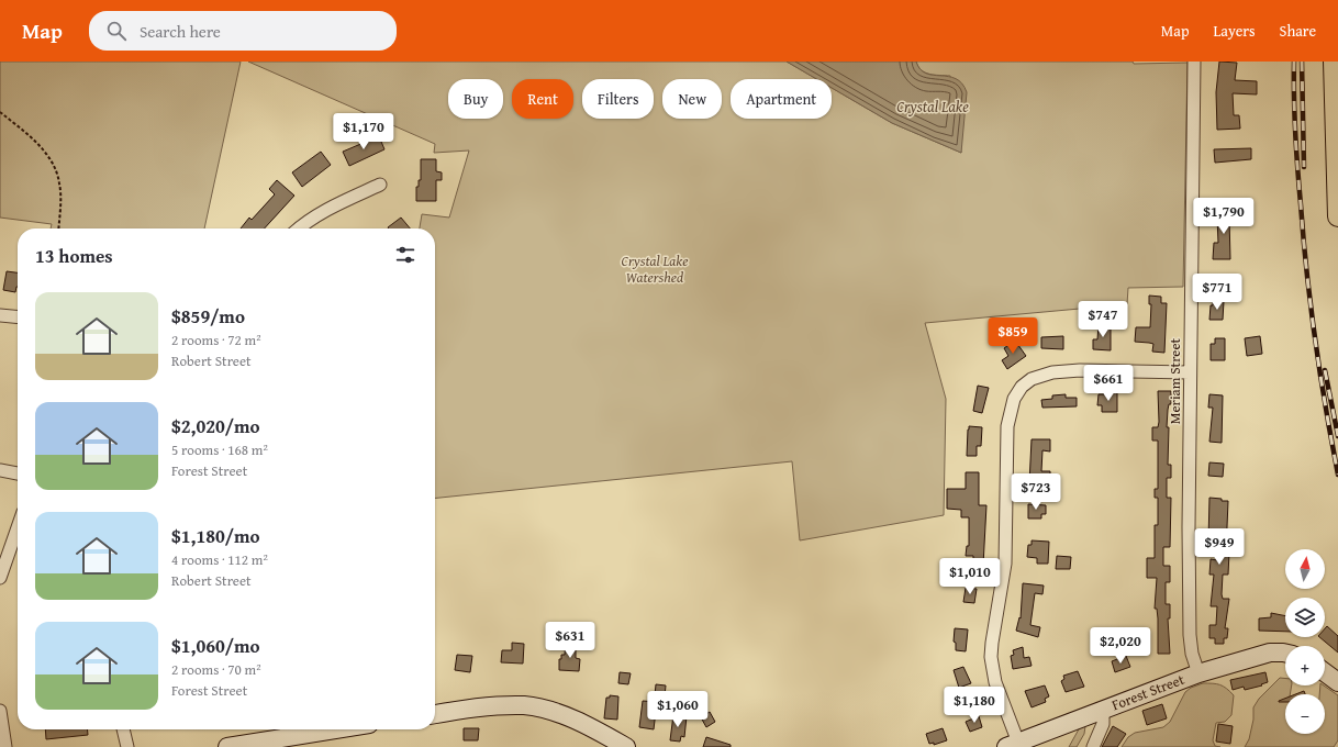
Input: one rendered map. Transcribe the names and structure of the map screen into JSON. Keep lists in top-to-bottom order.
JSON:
{
  "streets": {
    "main road": ["Forest Street"],
    "street": ["Meriam Street"]
  },
  "crossings": [
    ["Meriam Street", "Forest Street"]
  ],
  "water": ["Crystal Lake"],
  "parks": ["Crystal Lake Watershed"],
  "north": "top",
  "page": {
    "header": "Map",
    "search": "Search here",
    "nav": ["Map", "Layers", "Share"],
    "chip": [
      "Buy",
      "Rent",
      "Filters",
      "New",
      "Apartment"
    ],
    "price": [
      "$1,170",
      "$1,790",
      "$771",
      "$747",
      "$859",
      "$661",
      "$723",
      "$949",
      "$1,010",
      "$631",
      "$2,020",
      "$1,180",
      "$1,060"
    ],
    "heading": "13 homes",
    "list": [
      {
        "name": "$859/mo",
        "note": "2 rooms · 72 m² · Robert Street"
      },
      {
        "name": "$2,020/mo",
        "note": "5 rooms · 168 m² · Forest Street"
      },
      {
        "name": "$1,180/mo",
        "note": "4 rooms · 112 m² · Robert Street"
      },
      {
        "name": "$1,060/mo",
        "note": "2 rooms · 70 m² · Forest Street"
      }
    ],
    "map_buttons": ["+", "−"]
  }
}
